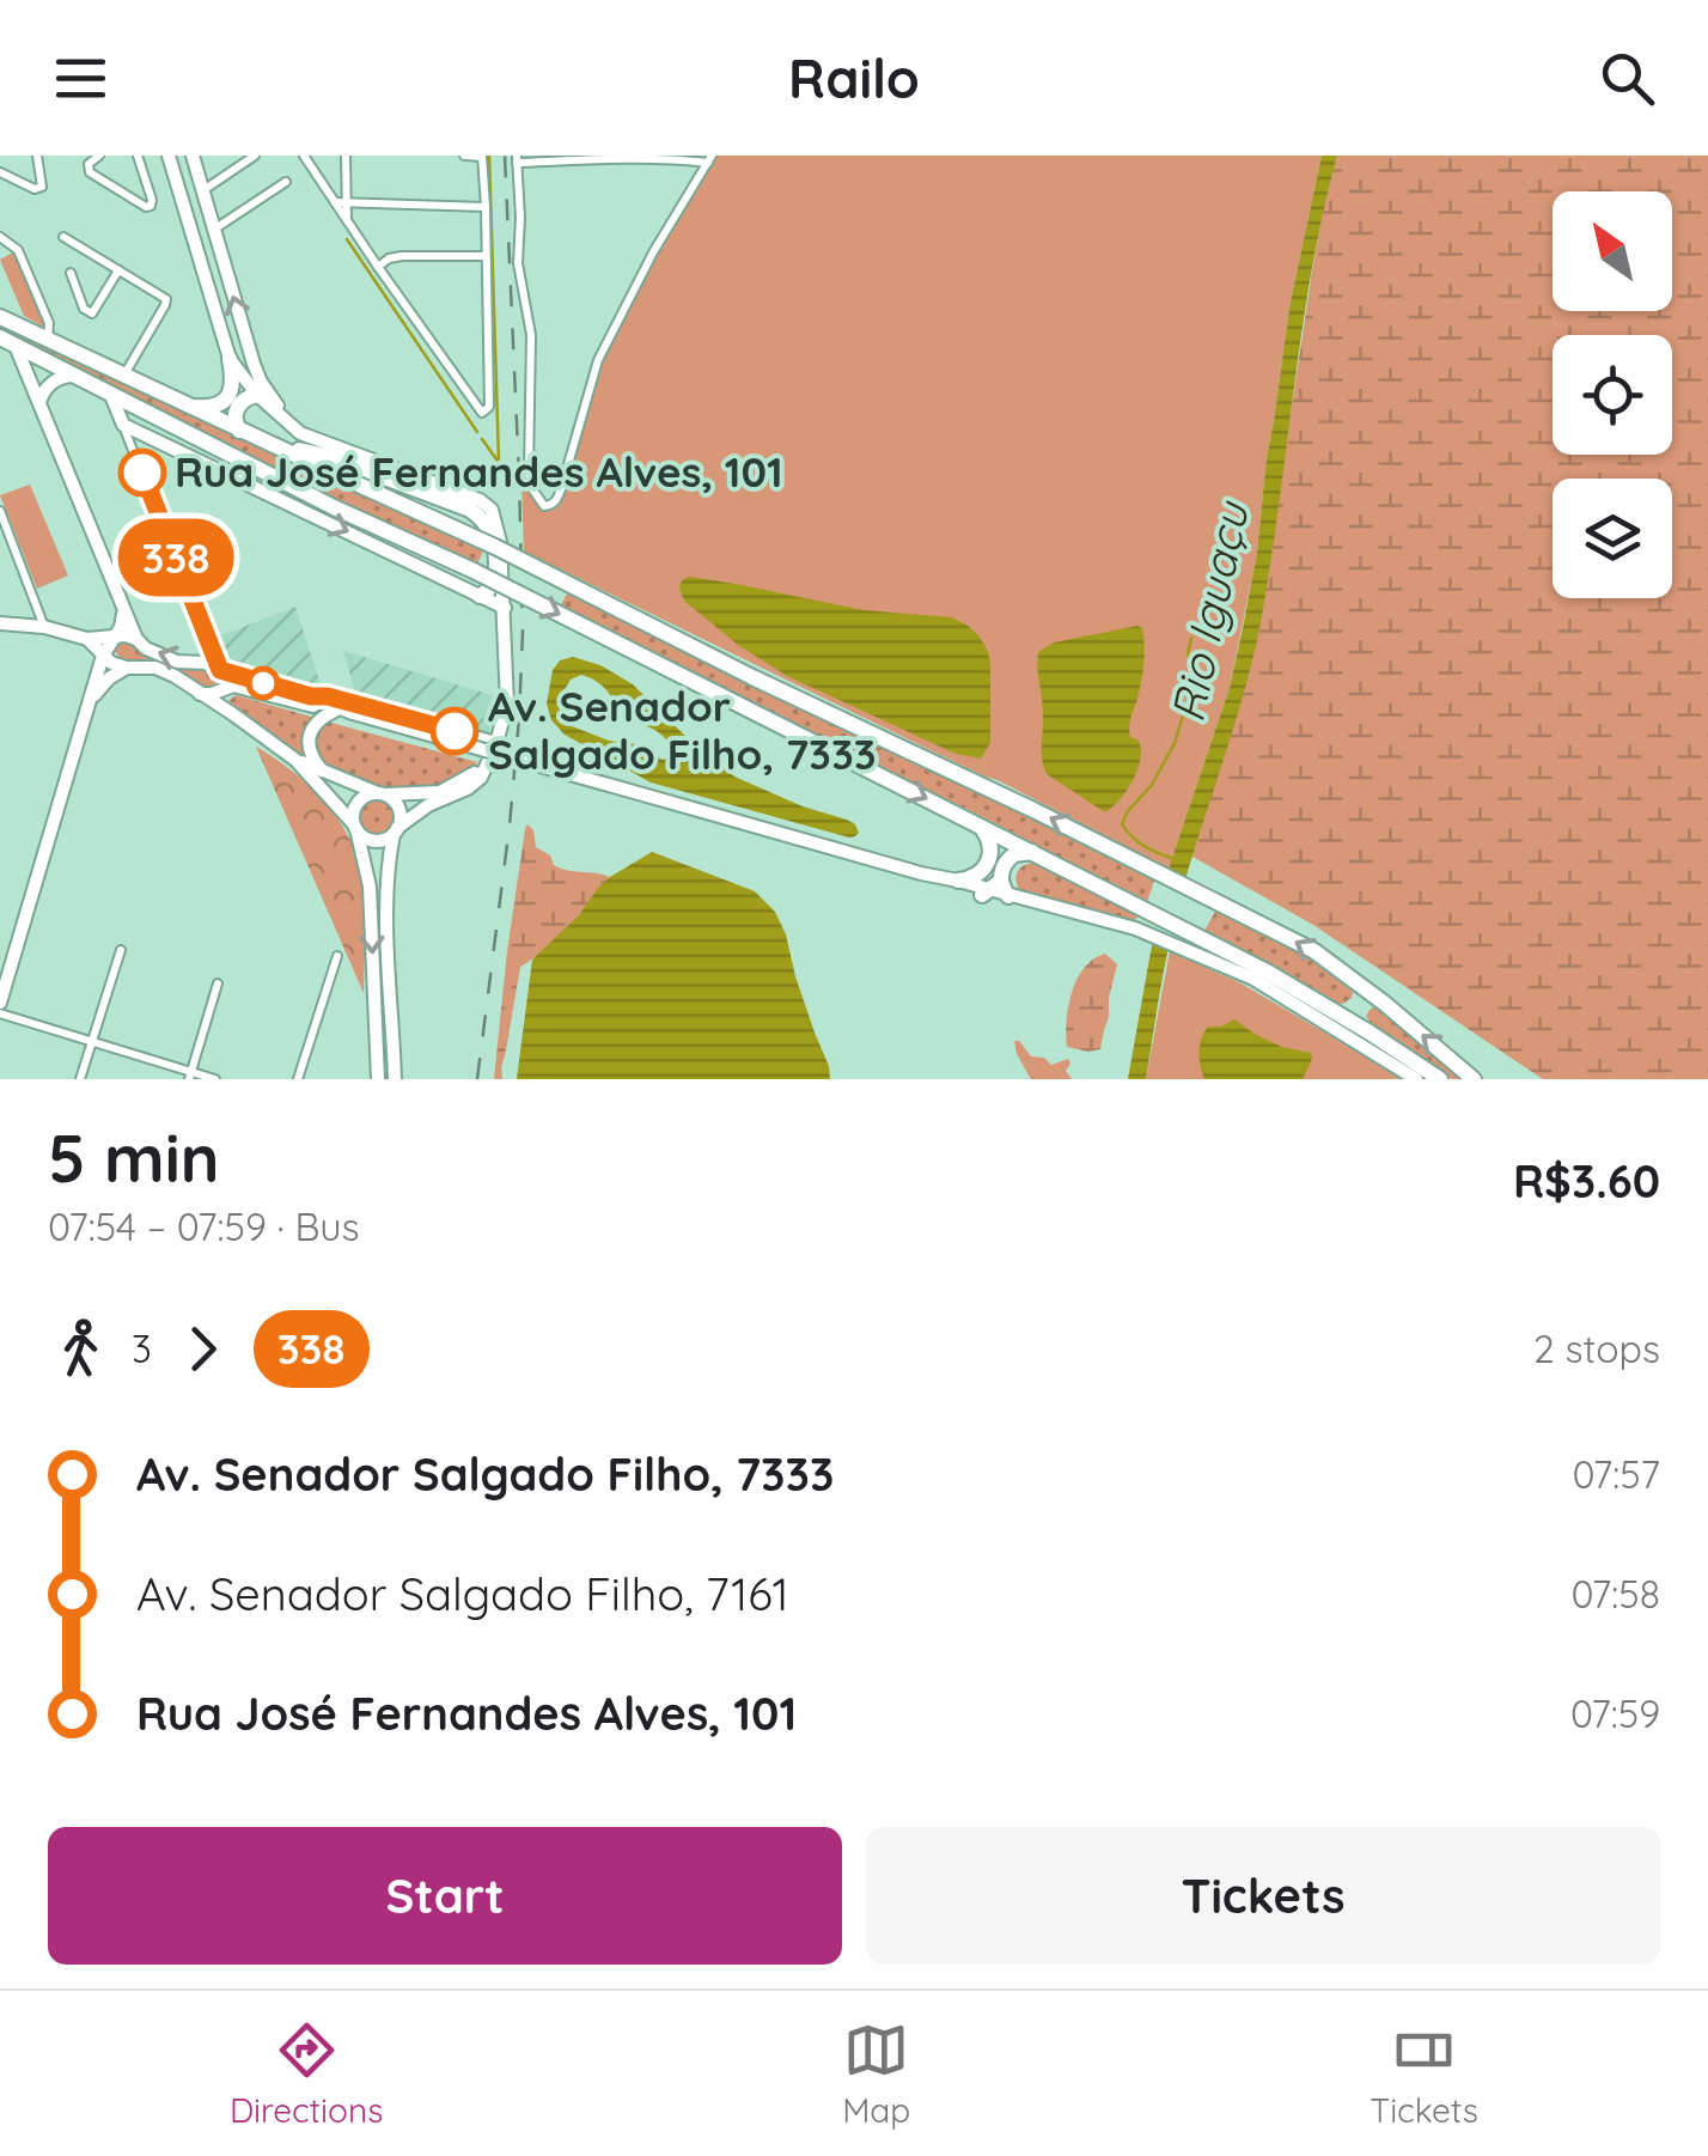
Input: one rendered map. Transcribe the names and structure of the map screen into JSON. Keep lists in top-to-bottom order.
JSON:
{
  "water": ["Rio Iguaçu"],
  "places": ["Rua José Fernandes Alves, 101", "Av. Senador Salgado Filho, 7333"],
  "lines": ["bus line 338"],
  "north": "top left",
  "page": {
    "header": "Railo",
    "on_map": "338",
    "heading": ["5 min", "07:54 – 07:59 · Bus", "R$3.60"],
    "legs": ["3", "338", "2 stops"],
    "list": [
      {
        "name": "Av. Senador Salgado Filho, 7333",
        "value": "07:57"
      },
      {
        "name": "Av. Senador Salgado Filho, 7161",
        "value": "07:58"
      },
      {
        "name": "Rua José Fernandes Alves, 101",
        "value": "07:59"
      }
    ],
    "buttons": ["Start", "Tickets"],
    "tabs": ["Directions", "Map", "Tickets"]
  }
}
